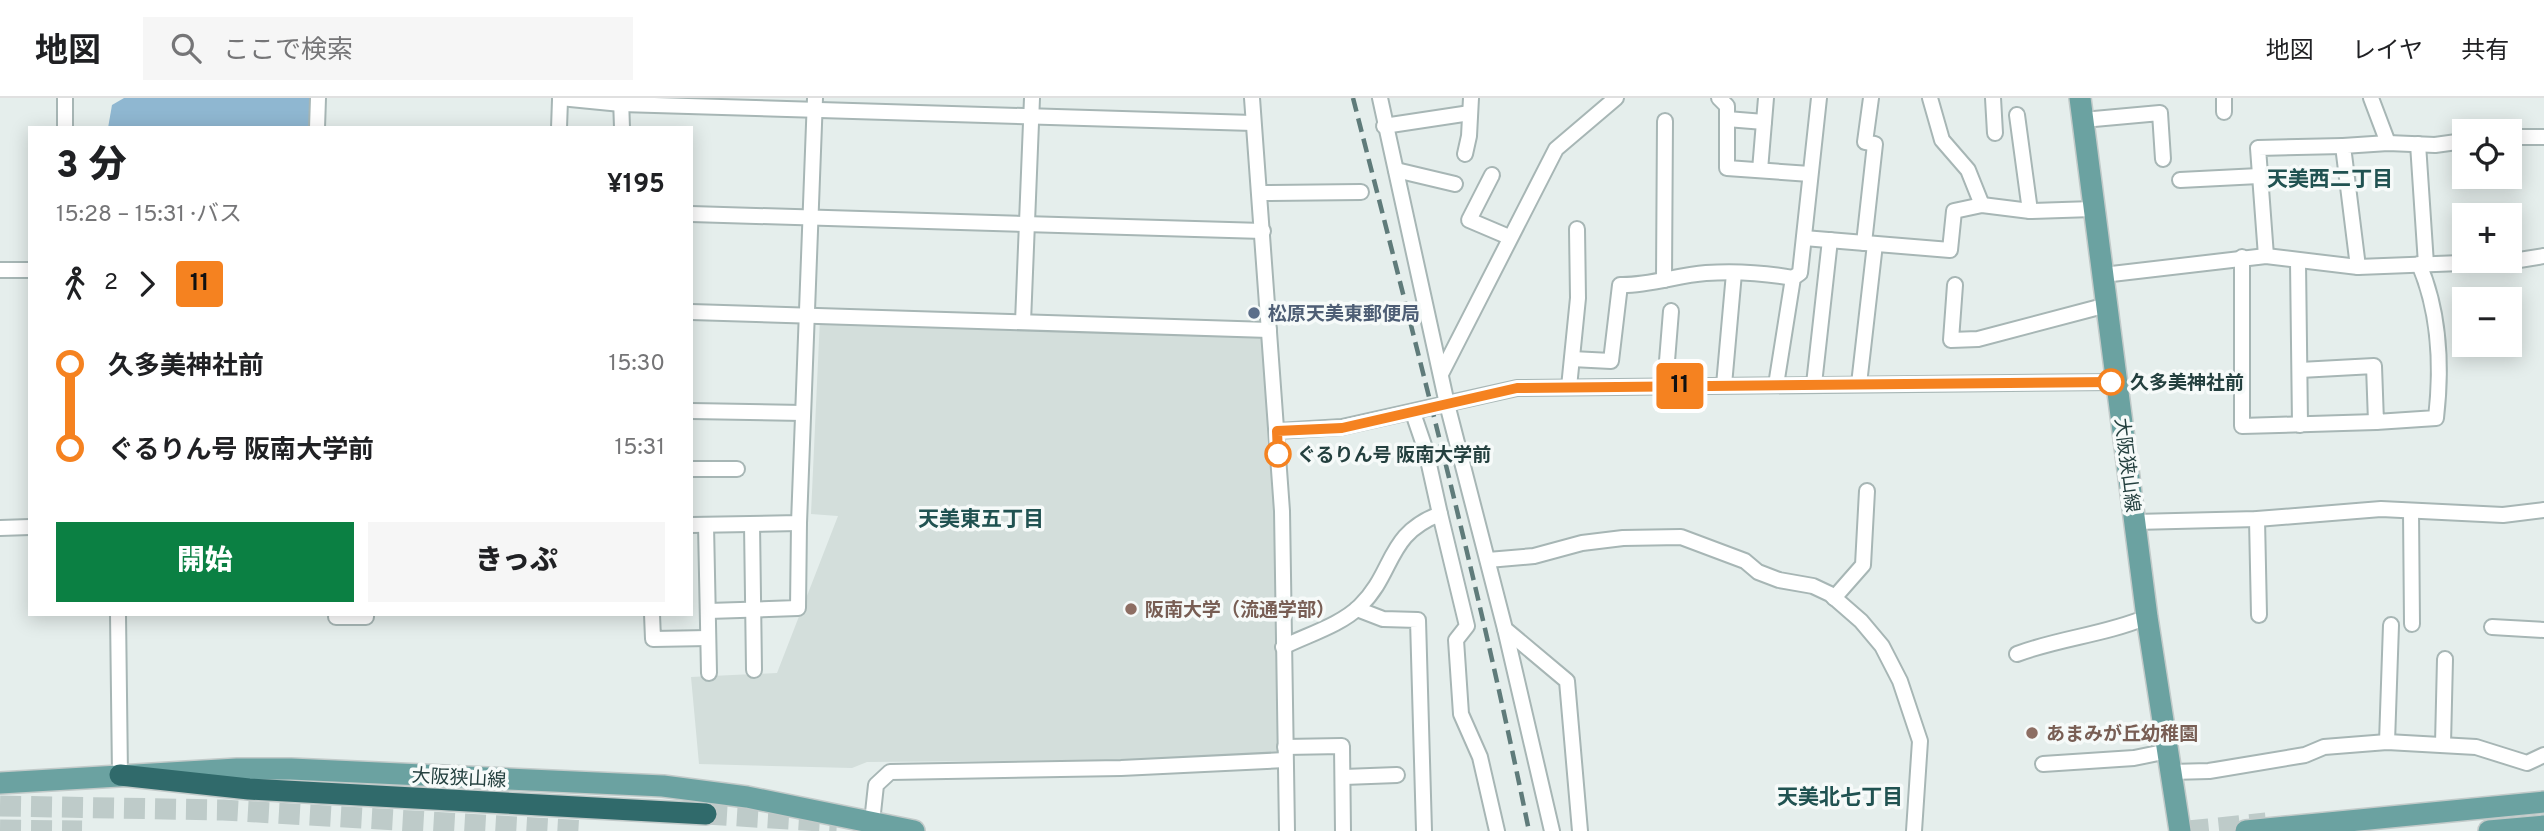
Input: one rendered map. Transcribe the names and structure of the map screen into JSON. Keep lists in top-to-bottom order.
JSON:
{
  "streets": {
    "main road": ["大阪狭山線"]
  },
  "districts": ["天美西二丁目", "天美東五丁目", "天美北七丁目"],
  "places": [
    "松原天美東郵便局",
    "久多美神社前",
    "ぐるりん号 阪南大学前",
    "阪南大学（流通学部）",
    "あまみが丘幼稚園"
  ],
  "lines": ["bus line 11"],
  "page": {
    "header": "地図",
    "search": "ここで検索",
    "nav": ["地図", "レイヤ", "共有"],
    "on_map": "11",
    "map_buttons": ["+", "−"],
    "heading": ["3 分", "15:28 – 15:31 · バス", "¥195"],
    "legs": ["2", "11"],
    "list": [
      {
        "name": "久多美神社前",
        "value": "15:30"
      },
      {
        "name": "ぐるりん号 阪南大学前",
        "value": "15:31"
      }
    ],
    "buttons": ["開始", "きっぷ"]
  }
}
